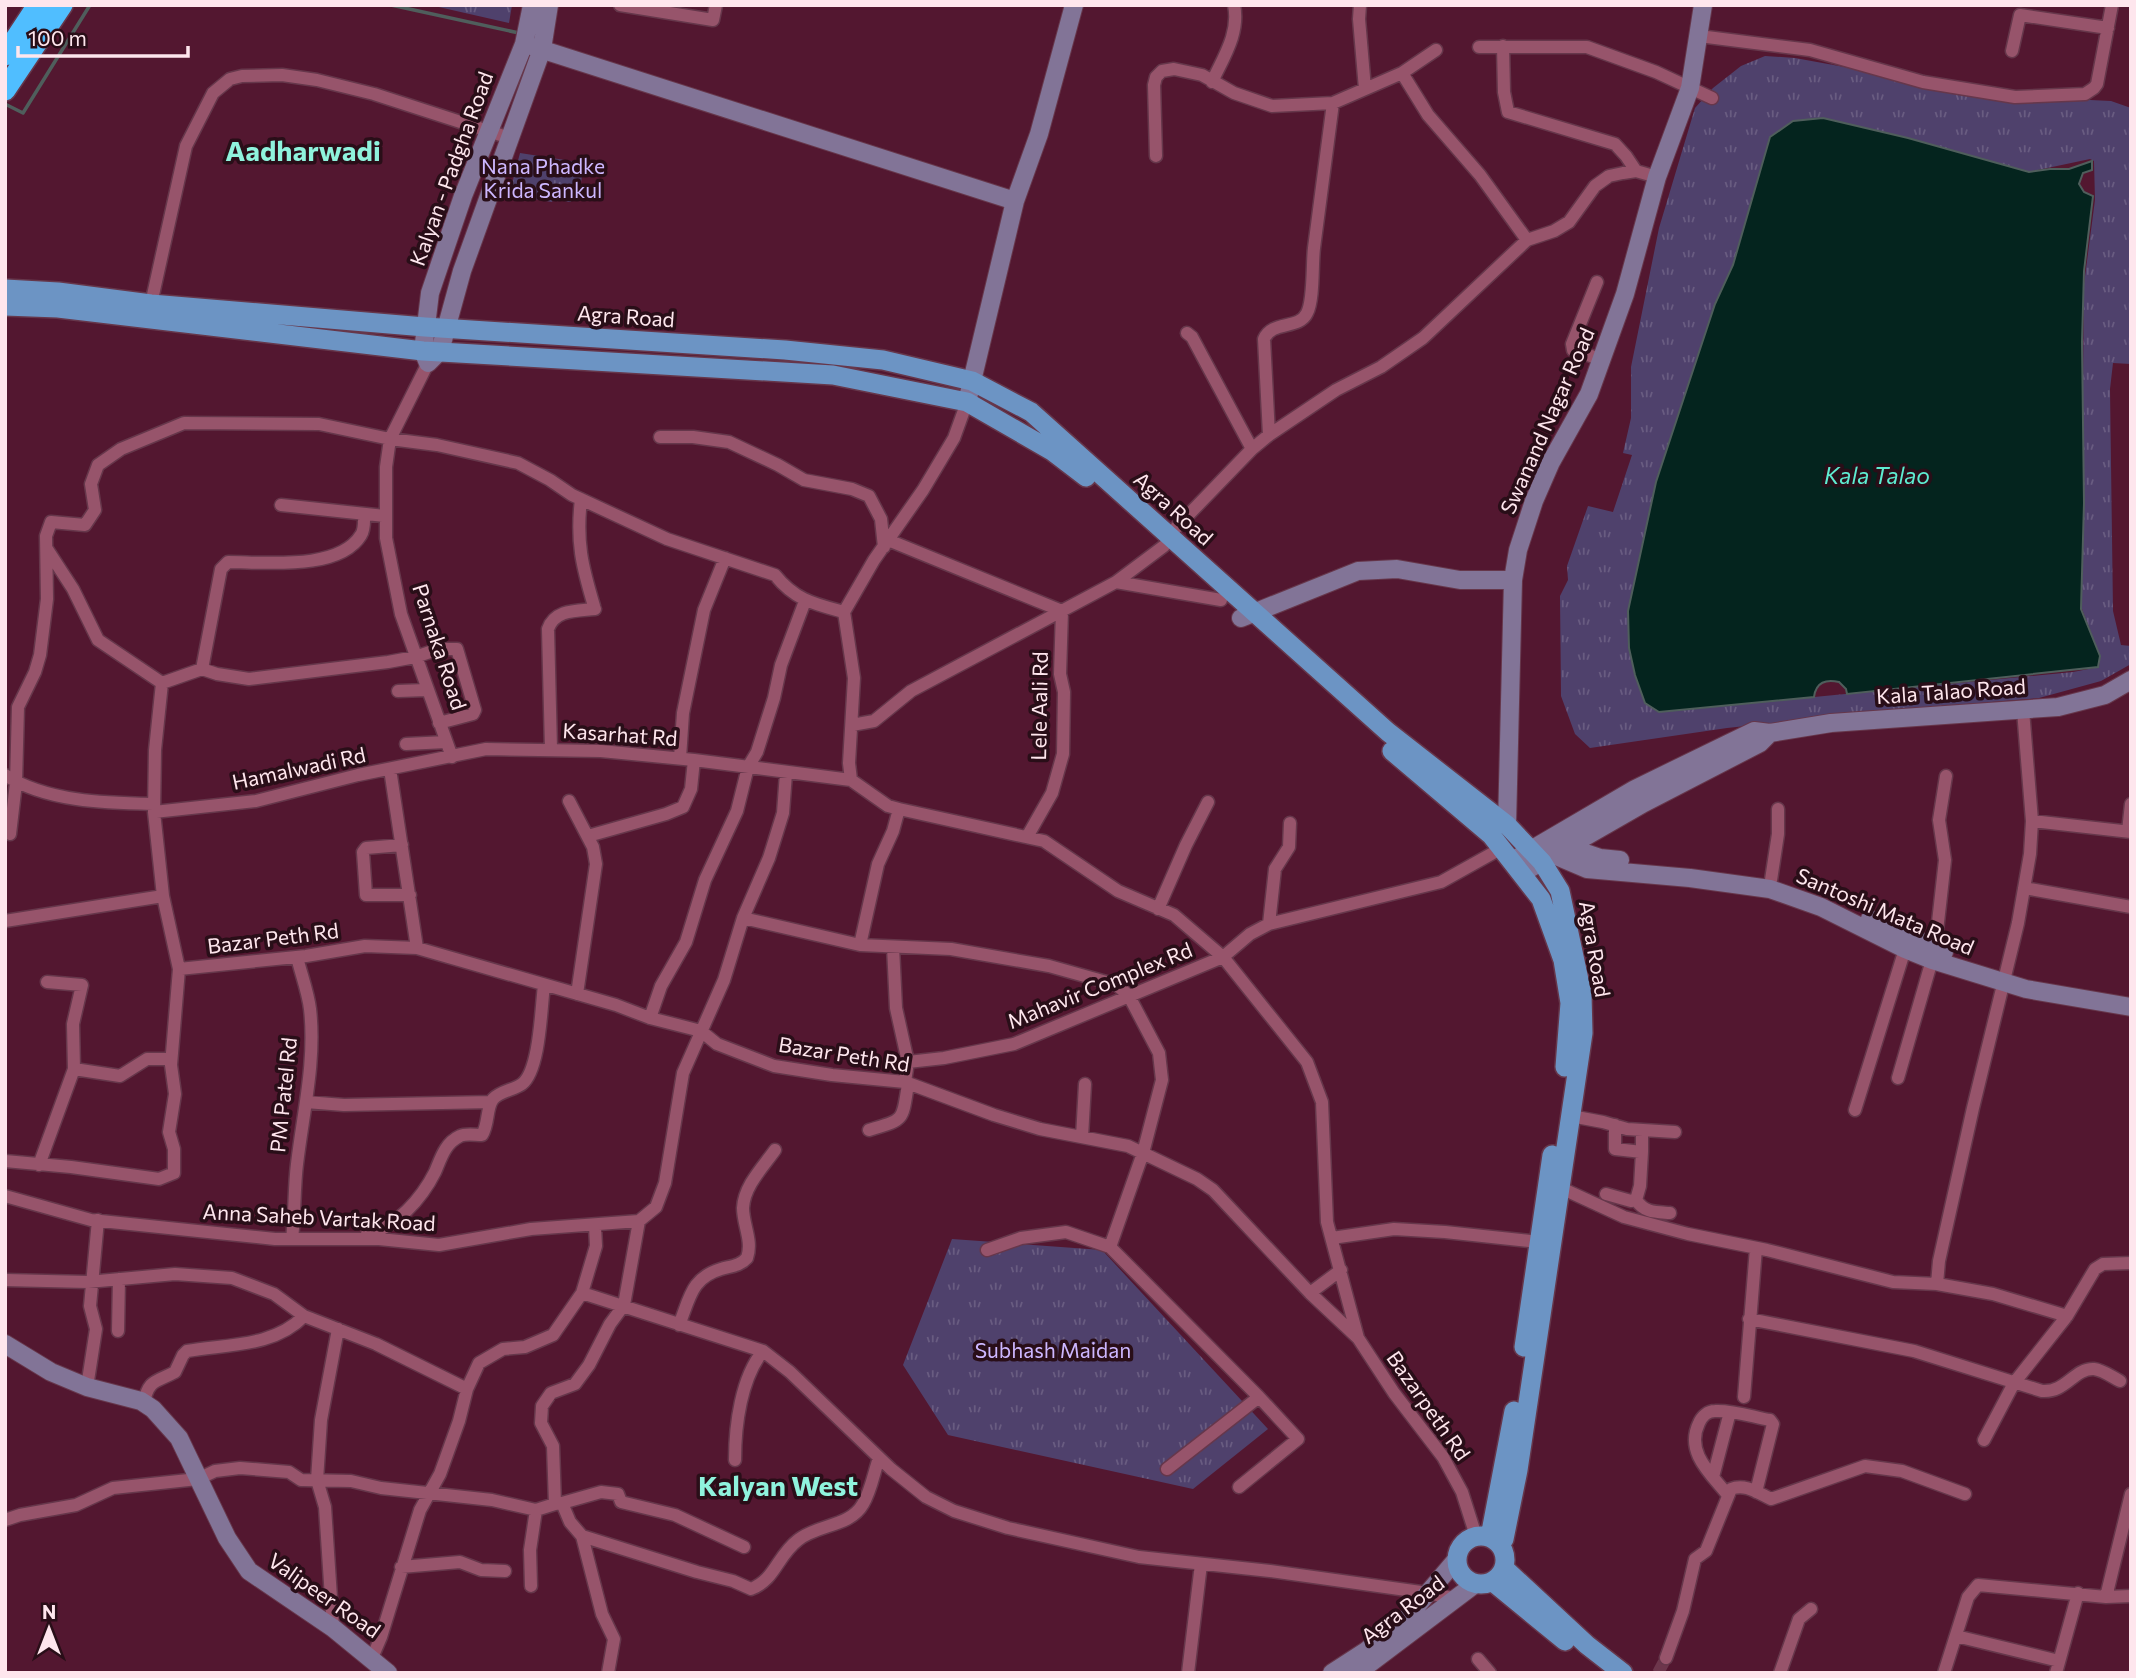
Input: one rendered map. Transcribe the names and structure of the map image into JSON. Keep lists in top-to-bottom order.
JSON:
{
  "streets": {
    "main road": [
      "Kalyan - Padgha Road",
      "Agra Road",
      "Swanand Nagar Road",
      "Kala Talao Road",
      "Santoshi Mata Road",
      "Valipeer Road"
    ],
    "street": [
      "Parnaka Road",
      "Lele Aali Rd",
      "Kasarhat Rd",
      "Hamalwadi Rd",
      "Bazar Peth Rd",
      "Mahavir Complex Rd",
      "PM Patel Rd",
      "Anna Saheb Vartak Road",
      "Bazarpeth Rd"
    ]
  },
  "crossings": [
    ["Kalyan - Padgha Road", "Agra Road"],
    ["Kalyan - Padgha Road", "Parnaka Road"],
    ["Agra Road", "Swanand Nagar Road"],
    ["Agra Road", "Parnaka Road"],
    ["Agra Road", "Kala Talao Road"],
    ["Agra Road", "Santoshi Mata Road"],
    ["Agra Road", "Bazarpeth Rd"],
    ["Parnaka Road", "Kasarhat Rd"],
    ["Parnaka Road", "Hamalwadi Rd"],
    ["Kala Talao Road", "Santoshi Mata Road"],
    ["Lele Aali Rd", "Mahavir Complex Rd"],
    ["Kasarhat Rd", "Hamalwadi Rd"],
    ["Kasarhat Rd", "Mahavir Complex Rd"],
    ["Bazar Peth Rd", "PM Patel Rd"],
    ["Bazar Peth Rd", "Bazarpeth Rd"],
    ["PM Patel Rd", "Anna Saheb Vartak Road"]
  ],
  "districts": ["Aadharwadi", "Kalyan West"],
  "water": ["Kala Talao"],
  "parks": ["Nana Phadke Krida Sankul", "Subhash Maidan"],
  "scale_bar": "100 m",
  "north": "top"
}
